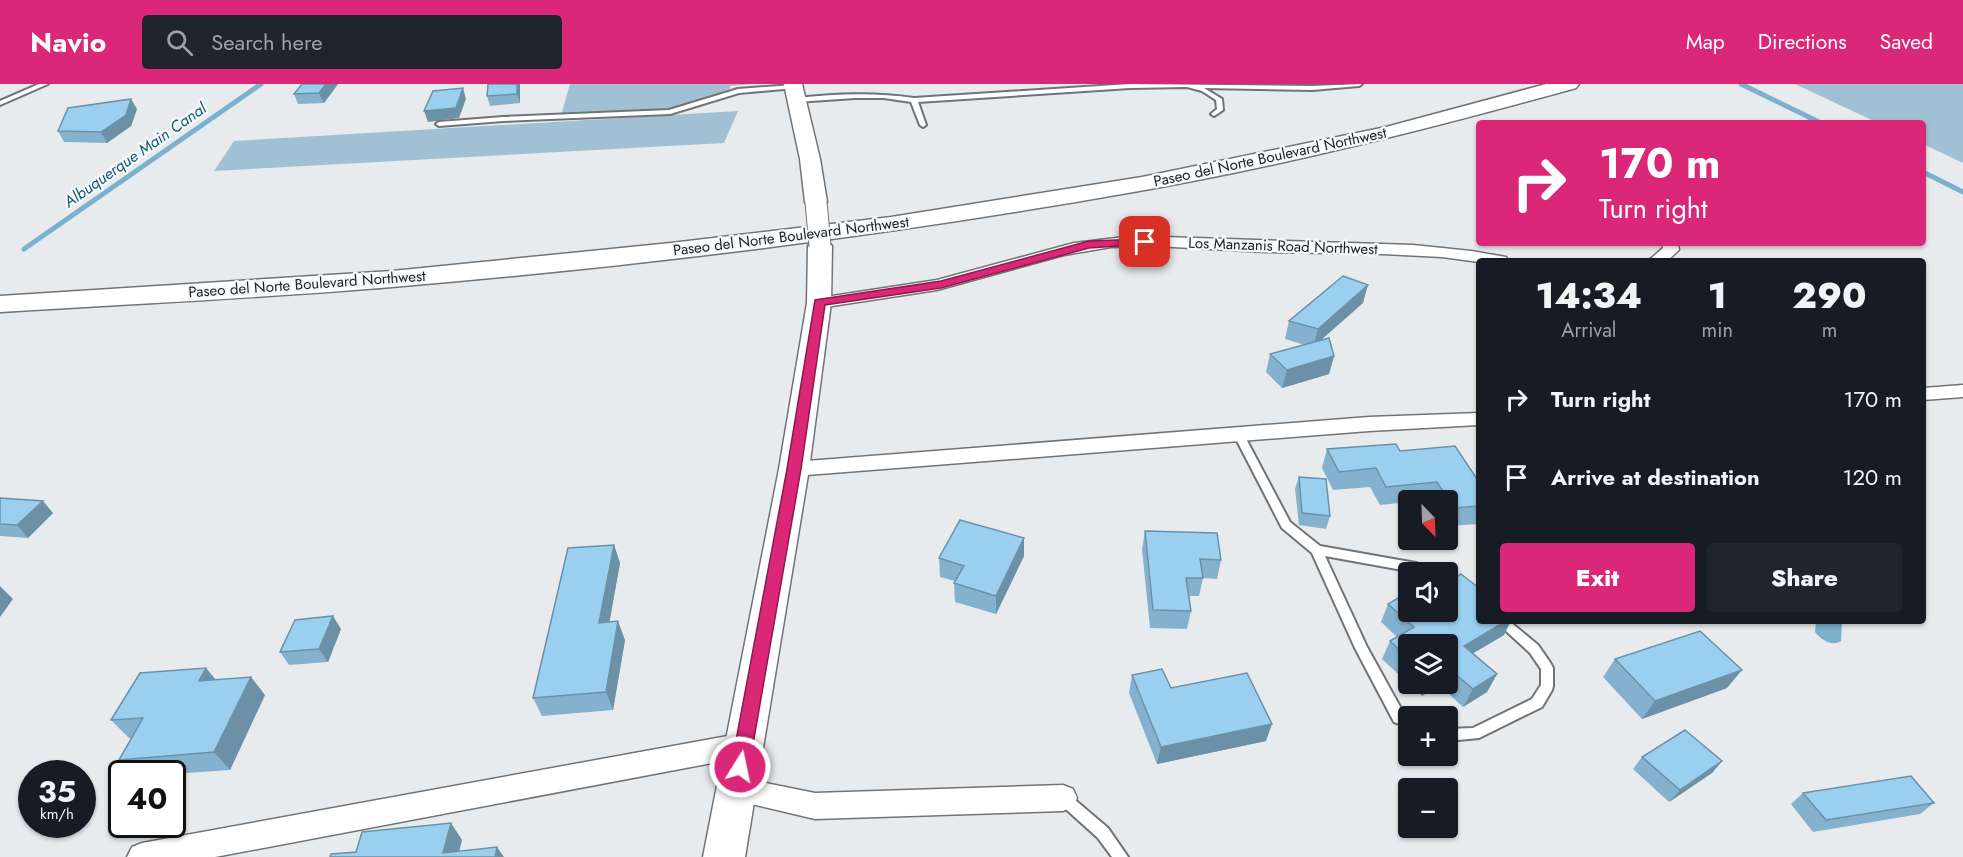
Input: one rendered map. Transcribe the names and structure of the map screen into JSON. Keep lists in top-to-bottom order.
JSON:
{
  "streets": {
    "highway": ["Paseo del Norte Boulevard Northwest"],
    "street": ["Los Manzanis Road Northwest"]
  },
  "water": ["Albuquerque Main Canal"],
  "north": "bottom right",
  "page": {
    "header": "Navio",
    "search": "Search here",
    "nav": ["Map", "Directions", "Saved"],
    "turn": ["170 m", "Turn right"],
    "eta": [
      "14:34",
      "Arrival",
      "1",
      "min",
      "290",
      "m"
    ],
    "list": [
      {
        "name": "Turn right",
        "value": "170 m"
      },
      {
        "name": "Arrive at destination",
        "value": "120 m"
      }
    ],
    "map_buttons": ["+", "−"],
    "buttons": ["Exit", "Share"],
    "speed": "35 km/h",
    "limit": "40"
  }
}
